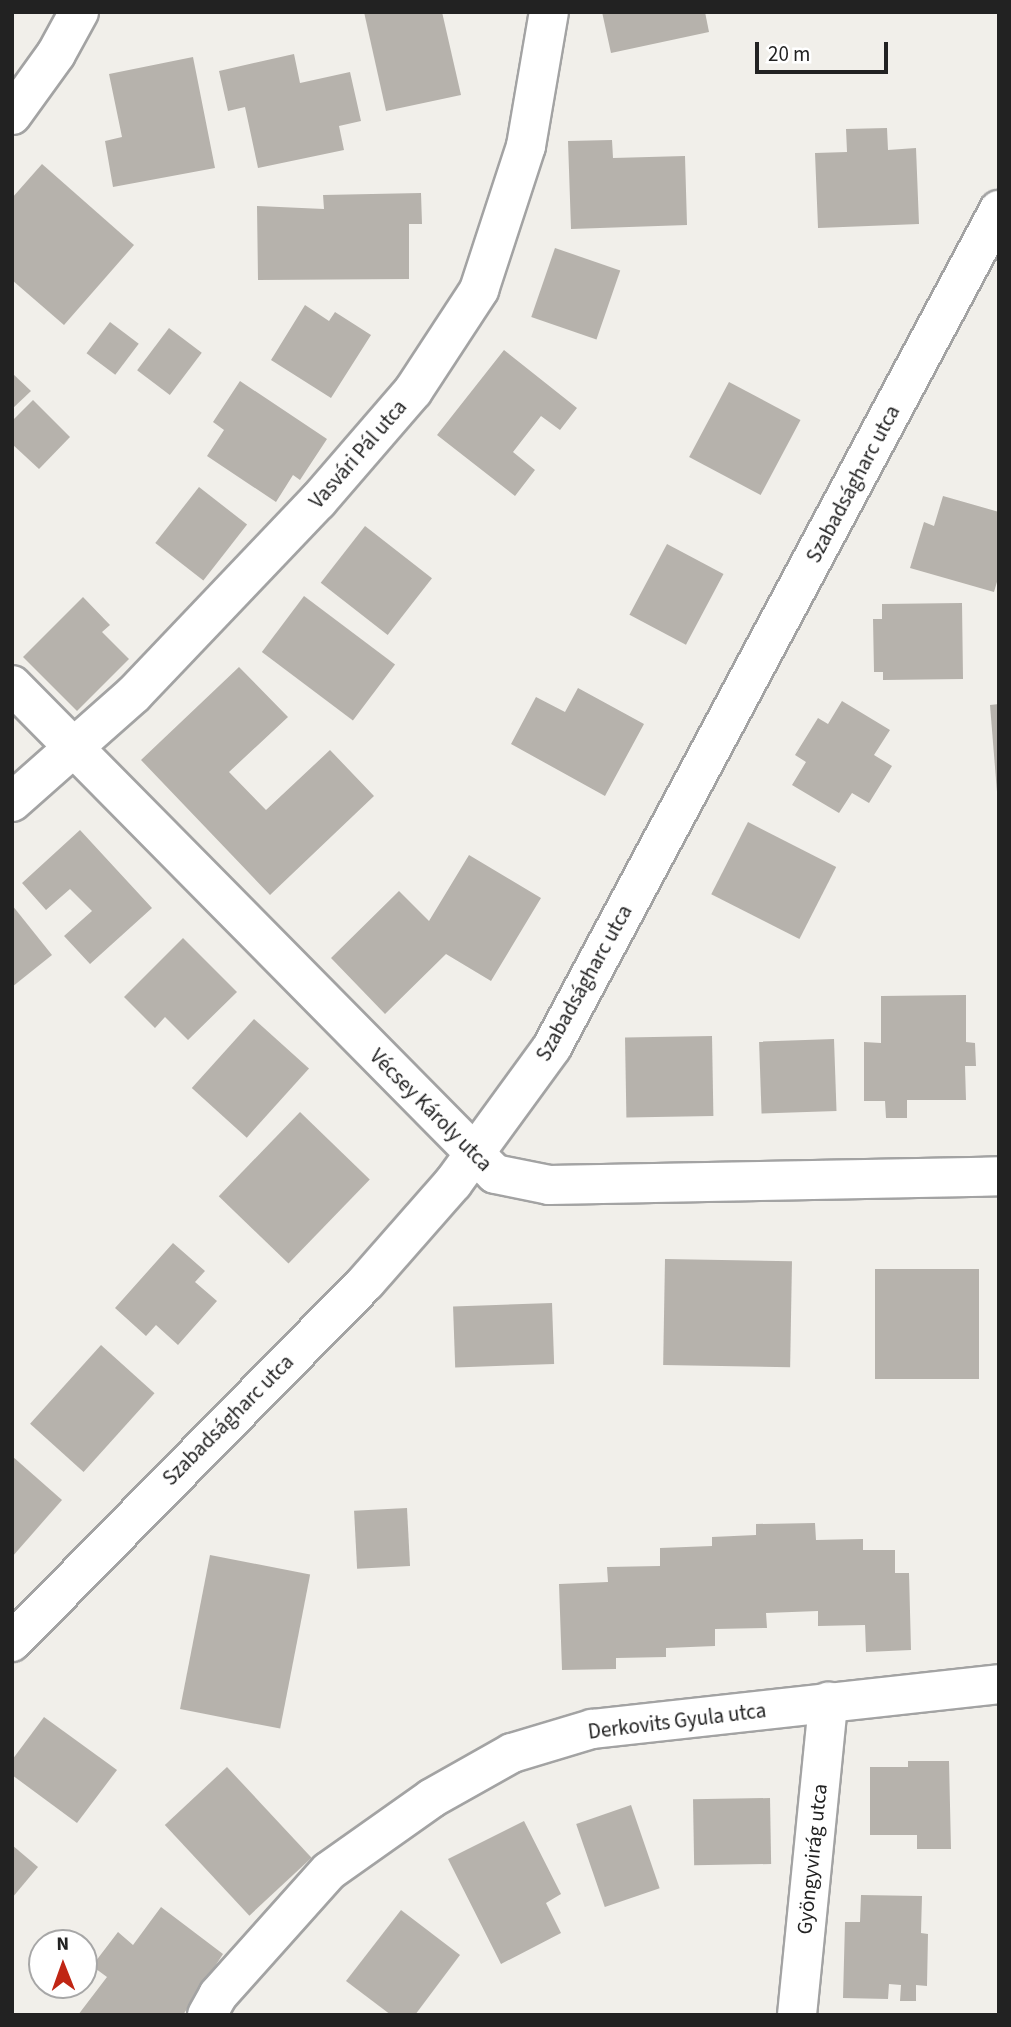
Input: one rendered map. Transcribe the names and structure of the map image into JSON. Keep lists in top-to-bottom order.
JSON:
{
  "streets": {
    "street": [
      "Vasvári Pál utca",
      "Szabadságharc utca",
      "Vécsey Károly utca",
      "Derkovits Gyula utca",
      "Gyöngyvirág utca"
    ]
  },
  "crossings": [
    ["Vasvári Pál utca", "Vécsey Károly utca"],
    ["Szabadságharc utca", "Vécsey Károly utca"],
    ["Derkovits Gyula utca", "Gyöngyvirág utca"]
  ],
  "scale_bar": "20 m",
  "north": "top"
}
